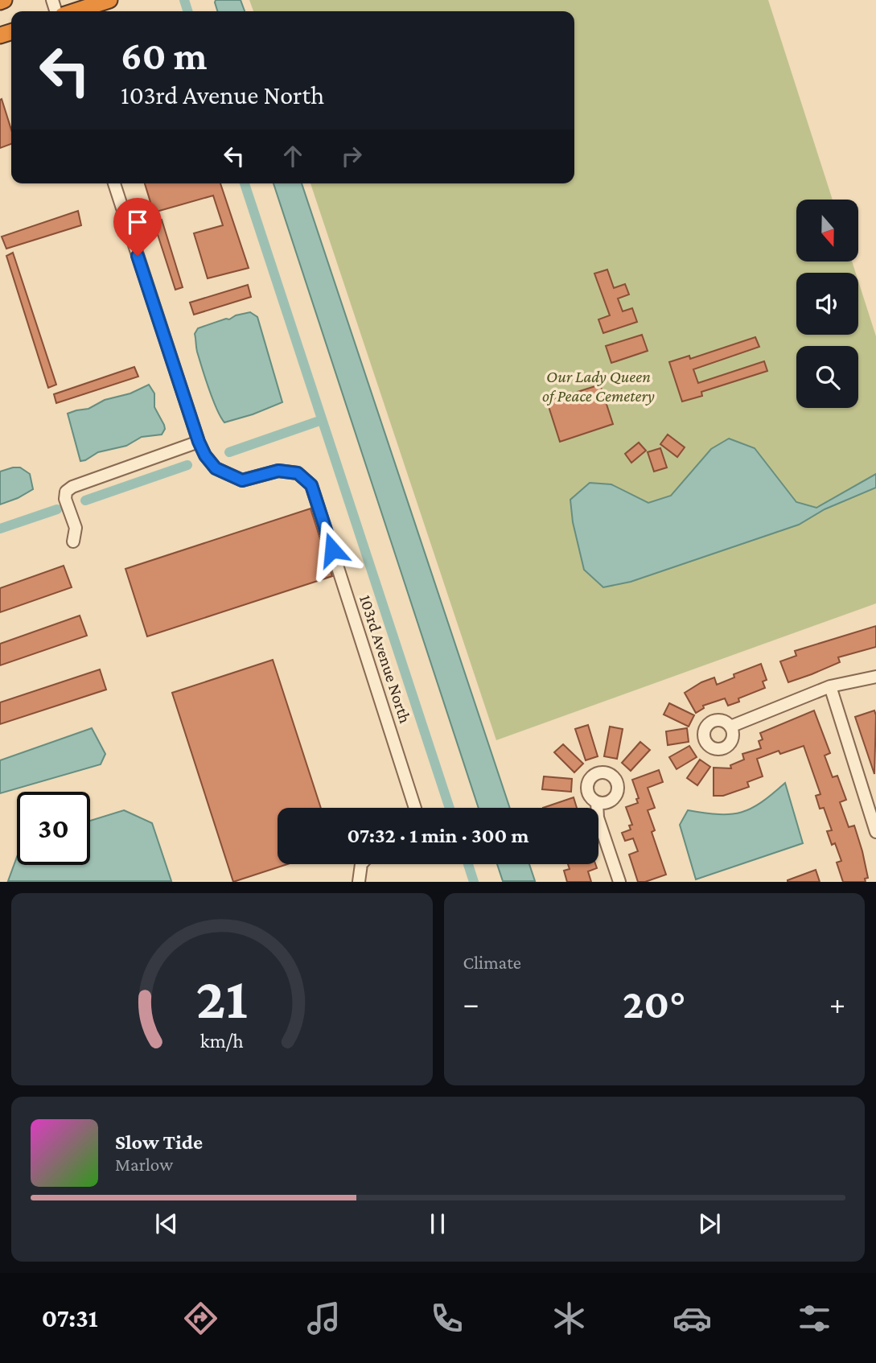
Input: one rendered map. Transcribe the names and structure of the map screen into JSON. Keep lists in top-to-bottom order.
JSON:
{
  "streets": {
    "street": ["103rd Avenue North"]
  },
  "parks": ["Our Lady Queen of Peace Cemetery"],
  "north": "bottom",
  "page": {
    "turn": ["60 m", "103rd Avenue North"],
    "limit": "30",
    "trip": "07:32 · 1 min · 300 m",
    "tile": "Climate",
    "heat": ["−", "20°", "+"],
    "song": ["Slow Tide", "Marlow"],
    "tabs": "07:31",
    "gauge": ["21", "km/h"]
  }
}
